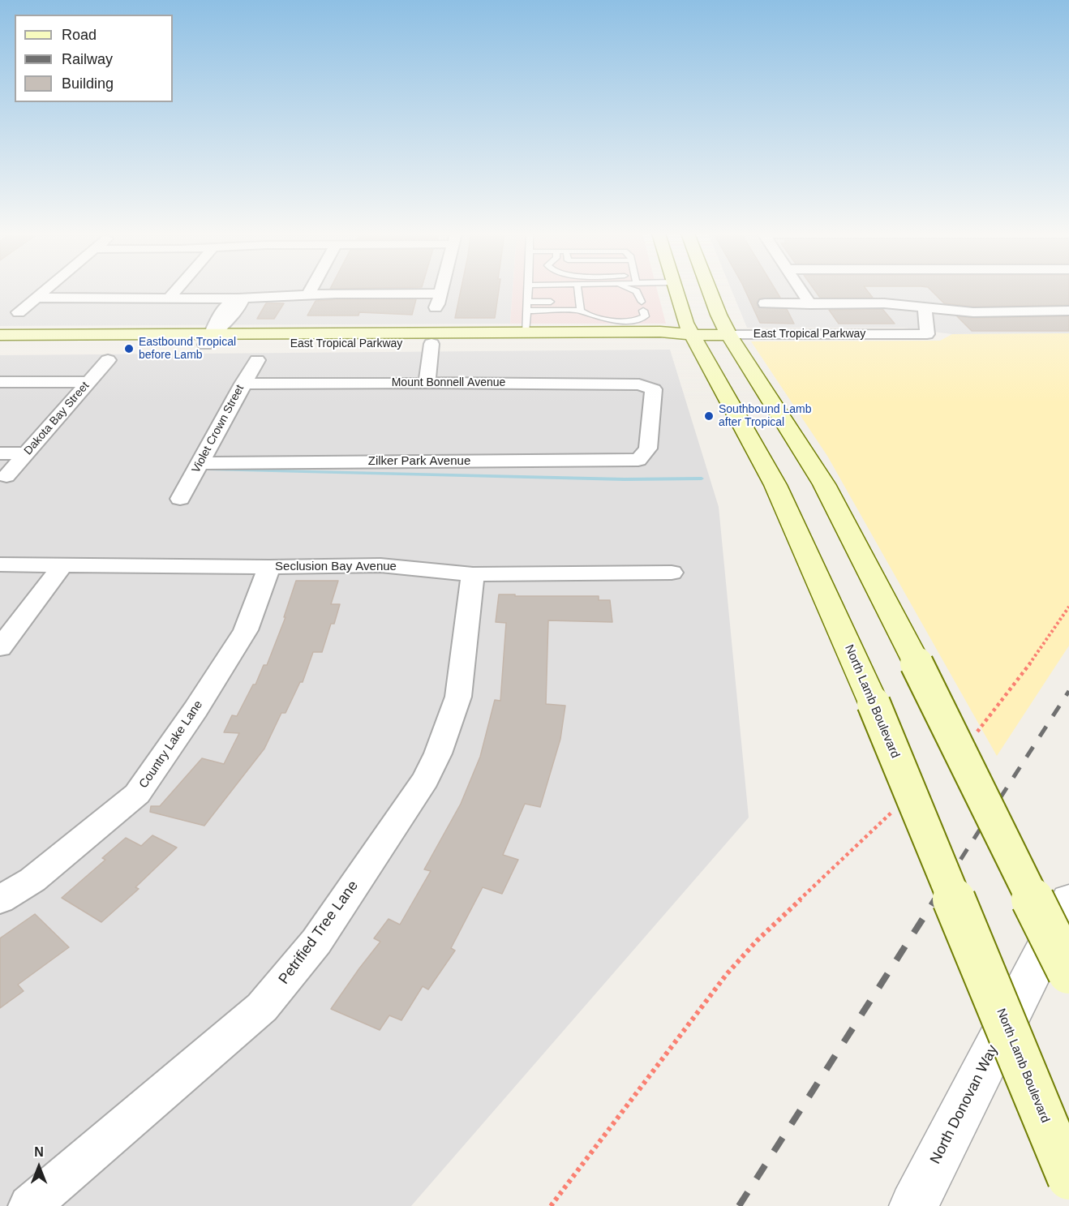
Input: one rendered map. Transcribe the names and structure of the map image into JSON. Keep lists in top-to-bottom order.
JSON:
{
  "streets": {
    "main road": ["East Tropical Parkway", "North Lamb Boulevard"],
    "street": [
      "Mount Bonnell Avenue",
      "Dakota Bay Street",
      "Violet Crown Street",
      "Zilker Park Avenue",
      "Seclusion Bay Avenue",
      "Country Lake Lane",
      "Petrified Tree Lane",
      "North Donovan Way"
    ]
  },
  "crossings": [
    ["East Tropical Parkway", "North Lamb Boulevard"],
    ["Mount Bonnell Avenue", "Violet Crown Street"],
    ["Mount Bonnell Avenue", "Zilker Park Avenue"],
    ["Violet Crown Street", "Zilker Park Avenue"],
    ["Seclusion Bay Avenue", "Country Lake Lane"],
    ["Seclusion Bay Avenue", "Petrified Tree Lane"]
  ],
  "places": ["Eastbound Tropical before Lamb", "Southbound Lamb after Tropical"],
  "legend": ["Road", "Railway", "Building"],
  "north": "top"
}
